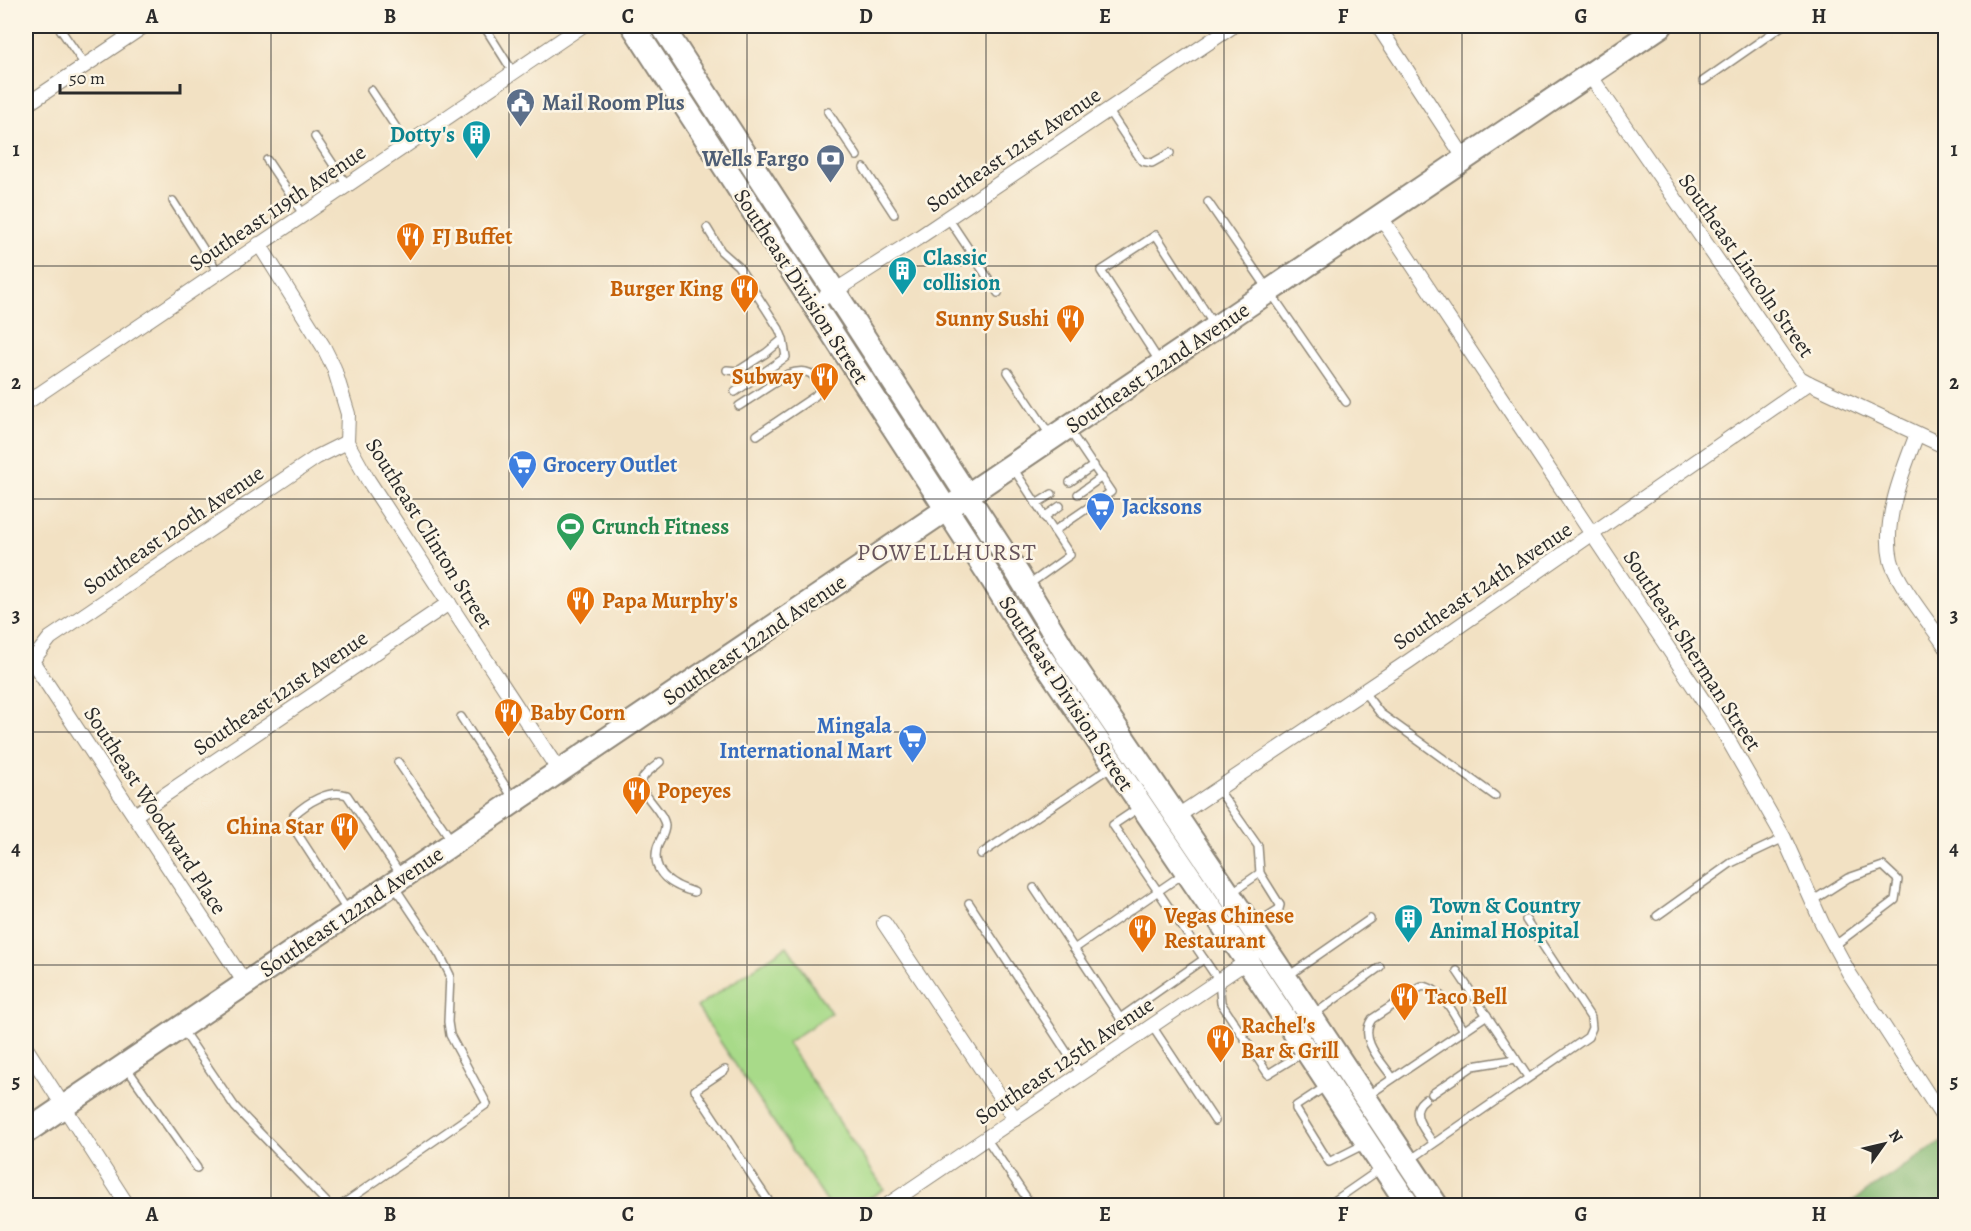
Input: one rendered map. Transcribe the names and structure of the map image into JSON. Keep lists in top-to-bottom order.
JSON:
{
  "streets": {
    "main road": ["Southeast Division Street", "Southeast 122nd Avenue"],
    "street": [
      "Southeast 121st Avenue",
      "Southeast 119th Avenue",
      "Southeast Lincoln Street",
      "Southeast 120th Avenue",
      "Southeast Clinton Street",
      "Southeast 124th Avenue",
      "Southeast Sherman Street",
      "Southeast Woodward Place",
      "Southeast 125th Avenue"
    ]
  },
  "crossings": [
    ["Southeast 121st Avenue", "Southeast Division Street"],
    ["Southeast 121st Avenue", "Southeast Clinton Street"],
    ["Southeast 121st Avenue", "Southeast Woodward Place"],
    ["Southeast 119th Avenue", "Southeast Clinton Street"],
    ["Southeast Lincoln Street", "Southeast 122nd Avenue"],
    ["Southeast Lincoln Street", "Southeast 124th Avenue"],
    ["Southeast Division Street", "Southeast 122nd Avenue"],
    ["Southeast Division Street", "Southeast 124th Avenue"],
    ["Southeast Division Street", "Southeast 125th Avenue"],
    ["Southeast 122nd Avenue", "Southeast Clinton Street"],
    ["Southeast 122nd Avenue", "Southeast Sherman Street"],
    ["Southeast 122nd Avenue", "Southeast Woodward Place"],
    ["Southeast 120th Avenue", "Southeast Clinton Street"],
    ["Southeast 120th Avenue", "Southeast Woodward Place"],
    ["Southeast 124th Avenue", "Southeast Sherman Street"]
  ],
  "districts": ["POWELLHURST"],
  "places": {
    "public building": ["Mail Room Plus"],
    "building": ["Dotty's", "Classic collision", "Town & Country Animal Hospital"],
    "bank": ["Wells Fargo"],
    "restaurant": [
      "FJ Buffet",
      "Burger King",
      "Sunny Sushi",
      "Subway",
      "Papa Murphy's",
      "Baby Corn",
      "Popeyes",
      "China Star",
      "Vegas Chinese Restaurant",
      "Taco Bell",
      "Rachel's Bar & Grill"
    ],
    "supermarket": ["Grocery Outlet", "Jacksons", "Mingala International Mart"],
    "sports": ["Crunch Fitness"]
  },
  "scale_bar": "50 m",
  "north": "top right",
  "grid": {
    "columns": [
      "A",
      "B",
      "C",
      "D",
      "E",
      "F",
      "G",
      "H"
    ],
    "rows": [
      "1",
      "2",
      "3",
      "4",
      "5"
    ]
  }
}
